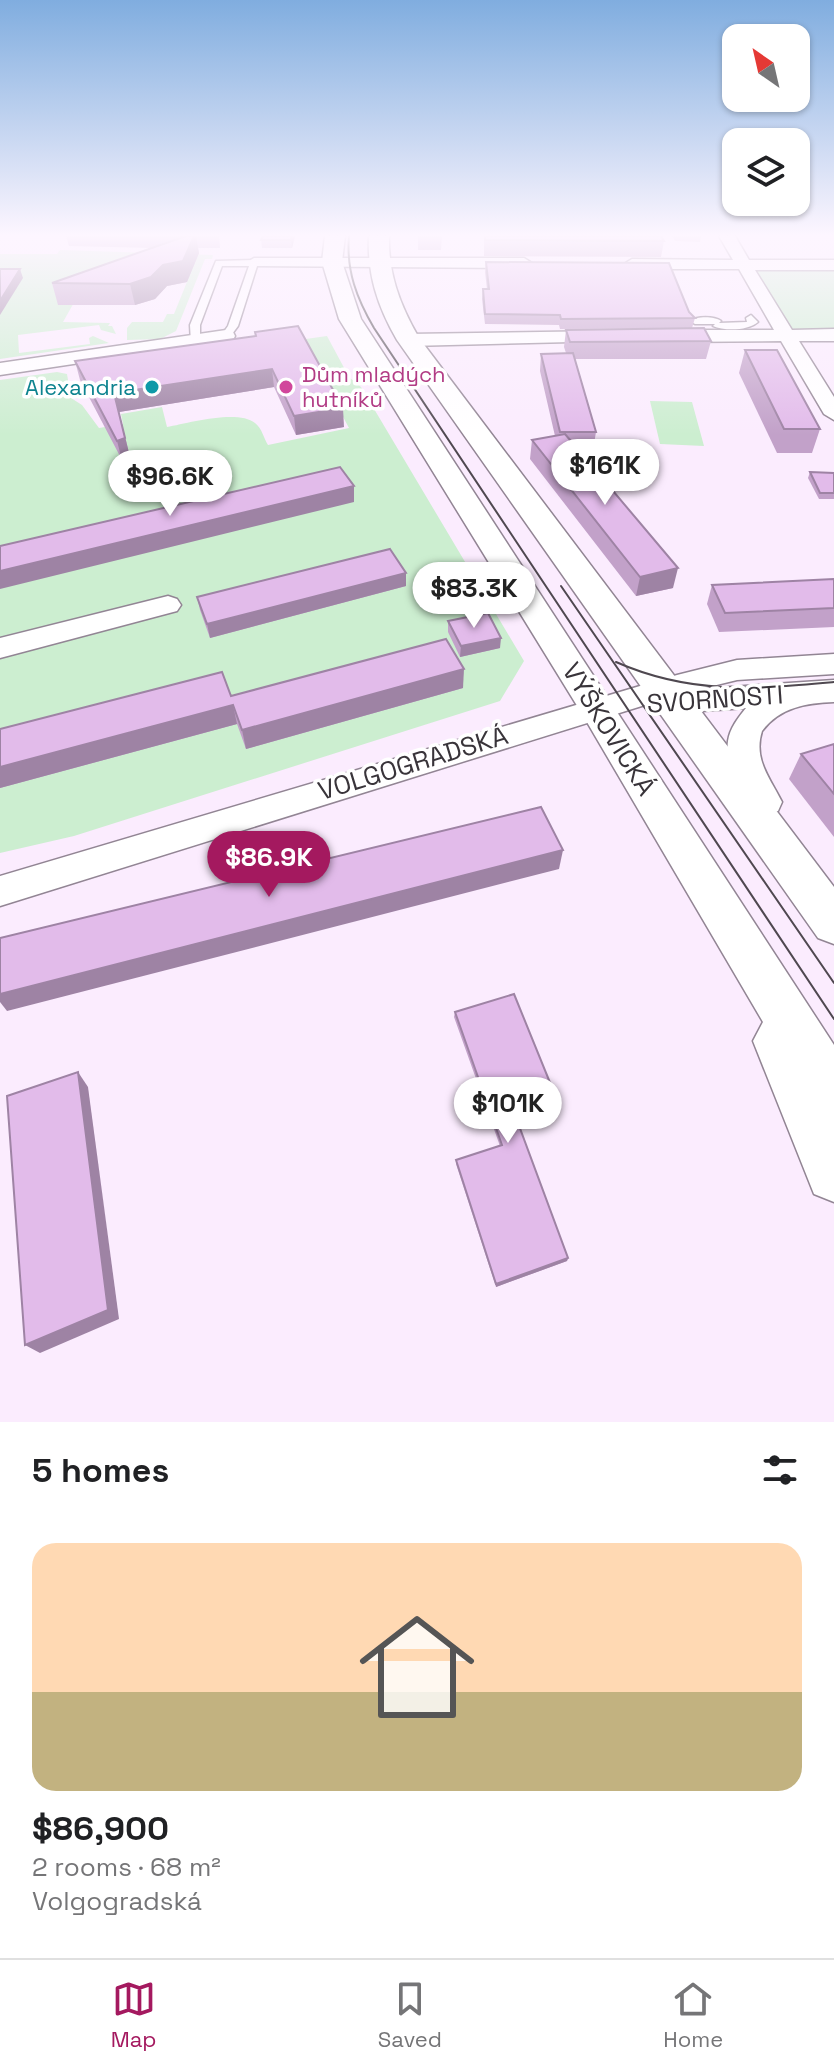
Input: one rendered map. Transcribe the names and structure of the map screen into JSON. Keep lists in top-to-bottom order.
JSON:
{
  "streets": {
    "street": ["SVORNOSTI", "VÝŠKOVICKÁ", "VOLGOGRADSKÁ"]
  },
  "crossings": [
    ["SVORNOSTI", "VÝŠKOVICKÁ"],
    ["SVORNOSTI", "VOLGOGRADSKÁ"],
    ["VÝŠKOVICKÁ", "VOLGOGRADSKÁ"]
  ],
  "places": ["Alexandria", "Dům mladých hutníků"],
  "north": "top left",
  "page": {
    "price": [
      "$161K",
      "$96.6K",
      "$83.3K",
      "$86.9K",
      "$101K"
    ],
    "heading": "5 homes",
    "list": [
      {
        "name": "$86,900",
        "note": "2 rooms · 68 m² · Volgogradská"
      }
    ],
    "tabs": ["Map", "Saved", "Home"]
  }
}
